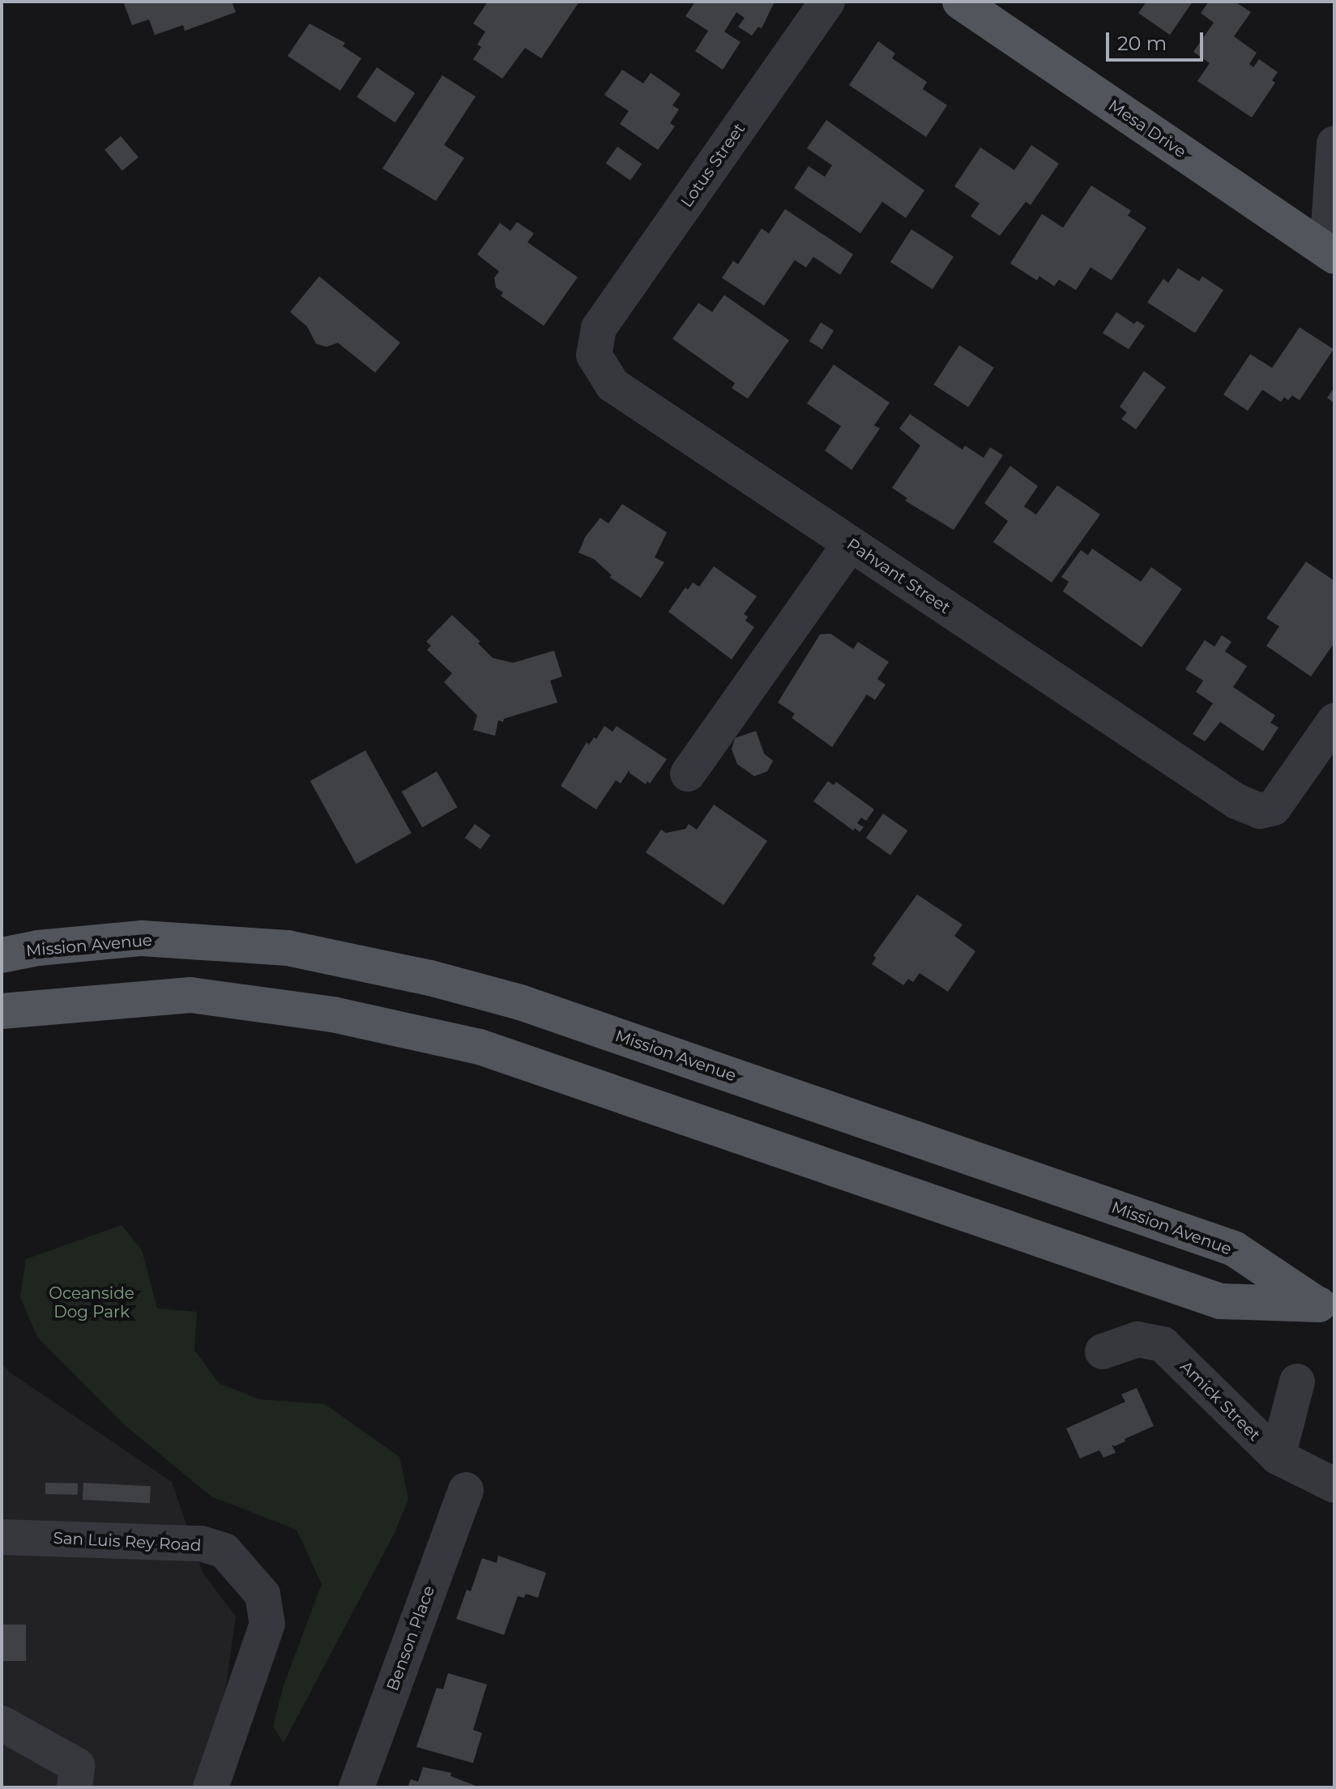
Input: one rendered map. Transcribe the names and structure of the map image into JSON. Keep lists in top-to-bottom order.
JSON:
{
  "streets": {
    "main road": ["Mesa Drive", "Mission Avenue"],
    "street": [
      "Lotus Street",
      "Pahvant Street",
      "Amick Street",
      "San Luis Rey Road",
      "Benson Place"
    ]
  },
  "crossings": [
    ["Lotus Street", "Pahvant Street"]
  ],
  "parks": ["Oceanside Dog Park"],
  "scale_bar": "20 m"
}
